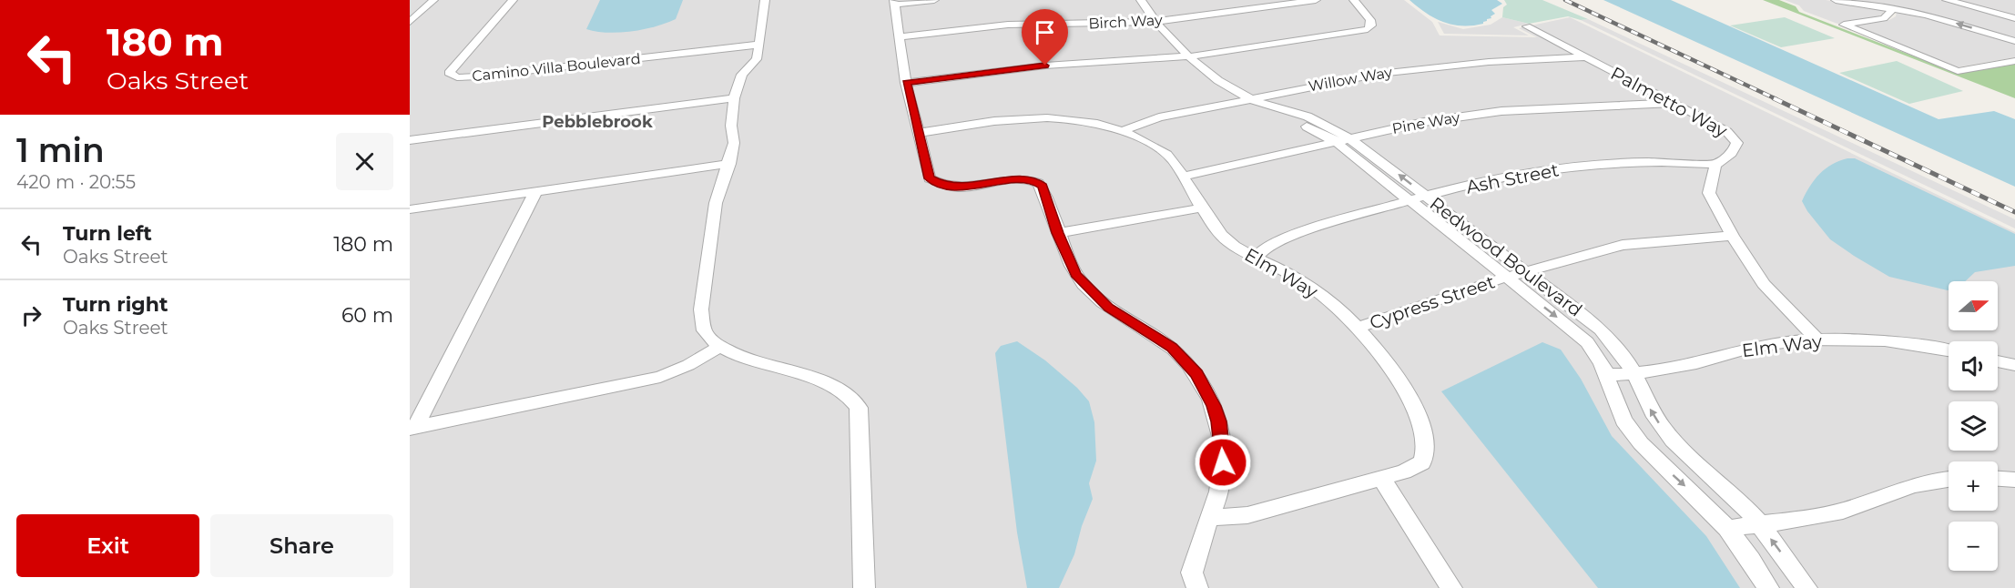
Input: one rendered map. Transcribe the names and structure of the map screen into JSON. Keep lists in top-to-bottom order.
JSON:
{
  "streets": {
    "street": [
      "Birch Way",
      "Camino Villa Boulevard",
      "Willow Way",
      "Palmetto Way",
      "Pine Way",
      "Ash Street",
      "Redwood Boulevard",
      "Elm Way",
      "Cypress Street"
    ]
  },
  "crossings": [
    ["Birch Way", "Redwood Boulevard"],
    ["Willow Way", "Palmetto Way"],
    ["Willow Way", "Redwood Boulevard"],
    ["Willow Way", "Elm Way"],
    ["Palmetto Way", "Pine Way"],
    ["Palmetto Way", "Ash Street"],
    ["Palmetto Way", "Elm Way"],
    ["Palmetto Way", "Cypress Street"],
    ["Pine Way", "Redwood Boulevard"],
    ["Pine Way", "Elm Way"],
    ["Ash Street", "Redwood Boulevard"],
    ["Ash Street", "Elm Way"],
    ["Redwood Boulevard", "Elm Way"],
    ["Redwood Boulevard", "Cypress Street"],
    ["Elm Way", "Cypress Street"]
  ],
  "districts": ["Pebblebrook"],
  "north": "right",
  "page": {
    "turn": ["180 m", "Oaks Street"],
    "heading": ["1 min", "420 m · 20:55"],
    "list": [
      {
        "name": "Turn left",
        "note": "Oaks Street",
        "value": "180 m"
      },
      {
        "name": "Turn right",
        "note": "Oaks Street",
        "value": "60 m"
      }
    ],
    "map_buttons": ["+", "−"],
    "buttons": ["Exit", "Share"]
  }
}
